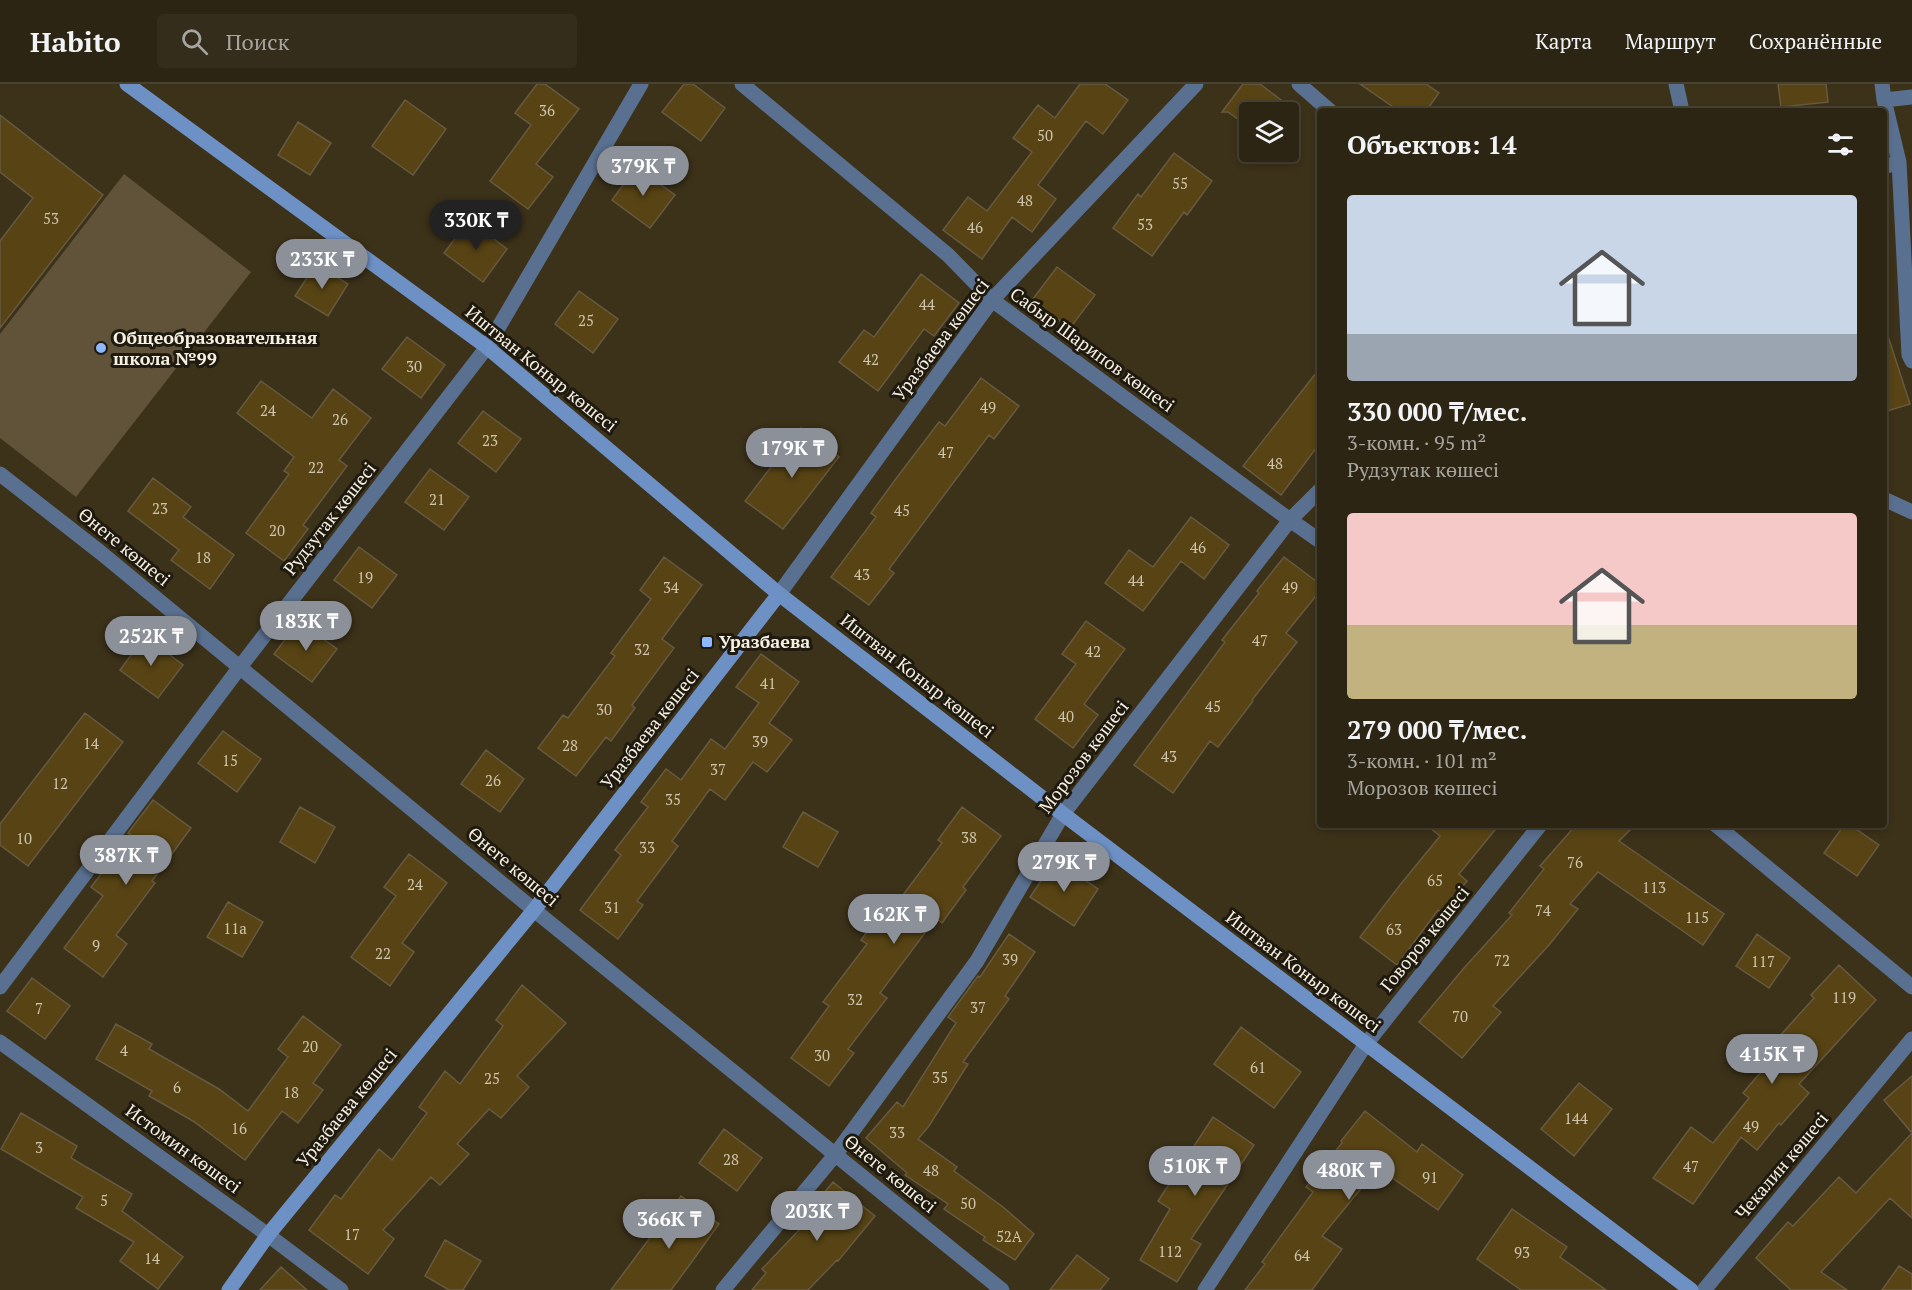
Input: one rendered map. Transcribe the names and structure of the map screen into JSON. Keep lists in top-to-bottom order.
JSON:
{
  "streets": {
    "street": [
      "Уразбаева көшесі",
      "Сабыр Шарипов көшесі",
      "Иштван Коныр көшесі",
      "Рудзутак көшесі",
      "Өнеге көшесі",
      "Морозов көшесі",
      "Говоров көшесі",
      "Истомин көшесі",
      "Чекалин көшесі"
    ]
  },
  "crossings": [
    ["Уразбаева көшесі", "Сабыр Шарипов көшесі"],
    ["Уразбаева көшесі", "Иштван Коныр көшесі"],
    ["Уразбаева көшесі", "Өнеге көшесі"],
    ["Уразбаева көшесі", "Истомин көшесі"],
    ["Сабыр Шарипов көшесі", "Морозов көшесі"],
    ["Иштван Коныр көшесі", "Рудзутак көшесі"],
    ["Иштван Коныр көшесі", "Морозов көшесі"],
    ["Иштван Коныр көшесі", "Говоров көшесі"],
    ["Рудзутак көшесі", "Өнеге көшесі"],
    ["Өнеге көшесі", "Морозов көшесі"]
  ],
  "places": {
    "other": ["Общеобразовательная школа №99"],
    "transit": ["Уразбаева"]
  },
  "house_numbers": [
    "36",
    "50",
    "55",
    "48",
    "53",
    "53",
    "46",
    "44",
    "25",
    "42",
    "30",
    "49",
    "24",
    "26",
    "23",
    "47",
    "48",
    "22",
    "21",
    "23",
    "45",
    "20",
    "46",
    "18",
    "43",
    "19",
    "44",
    "34",
    "49",
    "47",
    "32",
    "42",
    "41",
    "45",
    "30",
    "40",
    "39",
    "14",
    "28",
    "43",
    "15",
    "37",
    "26",
    "12",
    "35",
    "38",
    "10",
    "33",
    "76",
    "65",
    "24",
    "113",
    "31",
    "74",
    "115",
    "11а",
    "63",
    "9",
    "22",
    "39",
    "72",
    "117",
    "119",
    "32",
    "37",
    "7",
    "70",
    "20",
    "4",
    "30",
    "61",
    "35",
    "25",
    "6",
    "18",
    "144",
    "49",
    "16",
    "33",
    "3",
    "28",
    "47",
    "48",
    "91",
    "5",
    "50",
    "17",
    "52А",
    "112",
    "93",
    "64",
    "14"
  ],
  "page": {
    "header": "Habito",
    "search": "Поиск",
    "nav": ["Карта", "Маршрут", "Сохранённые"],
    "heading": "Объектов: 14",
    "price": [
      "379K ₸",
      "330K ₸",
      "233K ₸",
      "179K ₸",
      "183K ₸",
      "252K ₸",
      "387K ₸",
      "279K ₸",
      "162K ₸",
      "415K ₸",
      "510K ₸",
      "480K ₸",
      "203K ₸",
      "366K ₸"
    ],
    "list": [
      {
        "name": "330 000 ₸/мес.",
        "note": "3-комн. · 95 m² · Рудзутак көшесі"
      },
      {
        "name": "279 000 ₸/мес.",
        "note": "3-комн. · 101 m² · Морозов көшесі"
      }
    ]
  }
}
